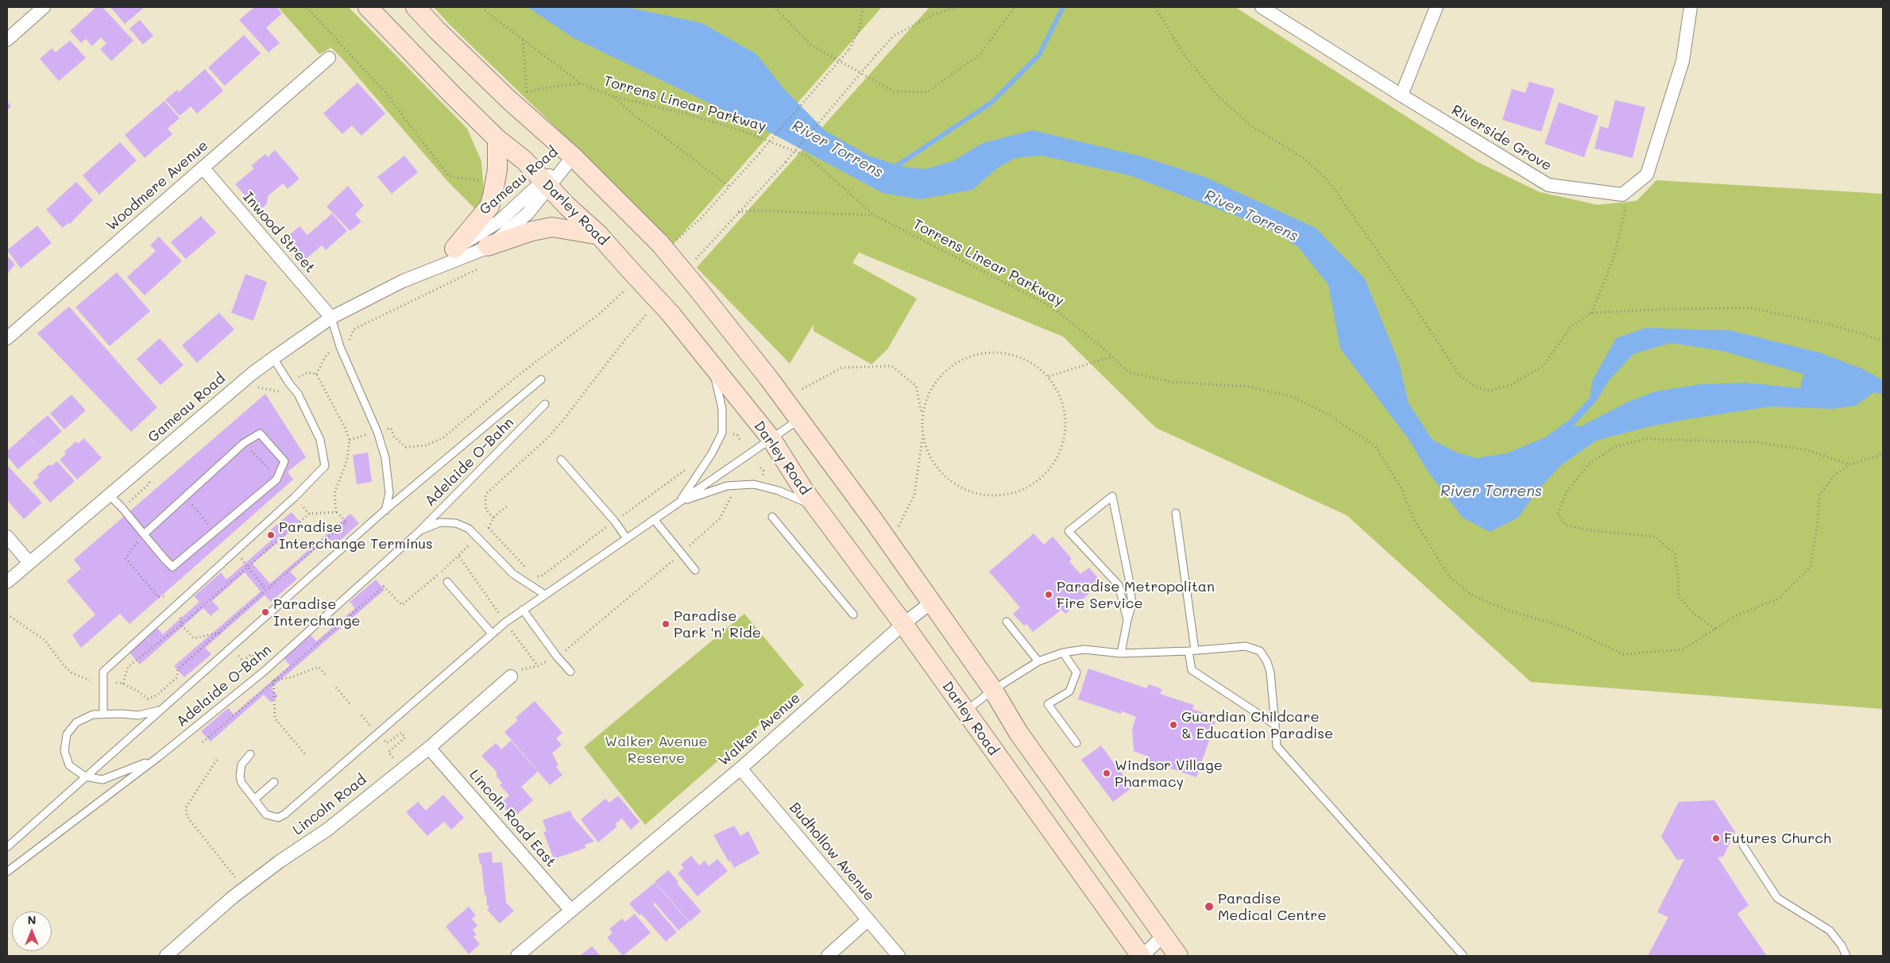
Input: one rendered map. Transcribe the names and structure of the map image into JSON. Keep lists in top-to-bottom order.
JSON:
{
  "streets": {
    "main road": ["Darley Road"],
    "street": [
      "Riverside Grove",
      "Gameau Road",
      "Woodmere Avenue",
      "Inwood Street",
      "Walker Avenue",
      "Lincoln Road",
      "Lincoln Road East",
      "Budhollow Avenue"
    ],
    "lane": ["Adelaide O-Bahn"],
    "path": ["Torrens Linear Parkway"]
  },
  "crossings": [
    ["Gameau Road", "Darley Road"],
    ["Gameau Road", "Inwood Street"],
    ["Woodmere Avenue", "Inwood Street"],
    ["Darley Road", "Walker Avenue"],
    ["Walker Avenue", "Lincoln Road East"],
    ["Walker Avenue", "Budhollow Avenue"],
    ["Lincoln Road", "Lincoln Road East"]
  ],
  "water": ["River Torrens"],
  "parks": ["Walker Avenue Reserve"],
  "places": [
    "Paradise Interchange Terminus",
    "Paradise Metropolitan Fire Service",
    "Paradise Interchange",
    "Paradise Park 'n' Ride",
    "Guardian Childcare & Education Paradise",
    "Windsor Village Pharmacy",
    "Futures Church",
    "Paradise Medical Centre"
  ],
  "north": "top"
}
